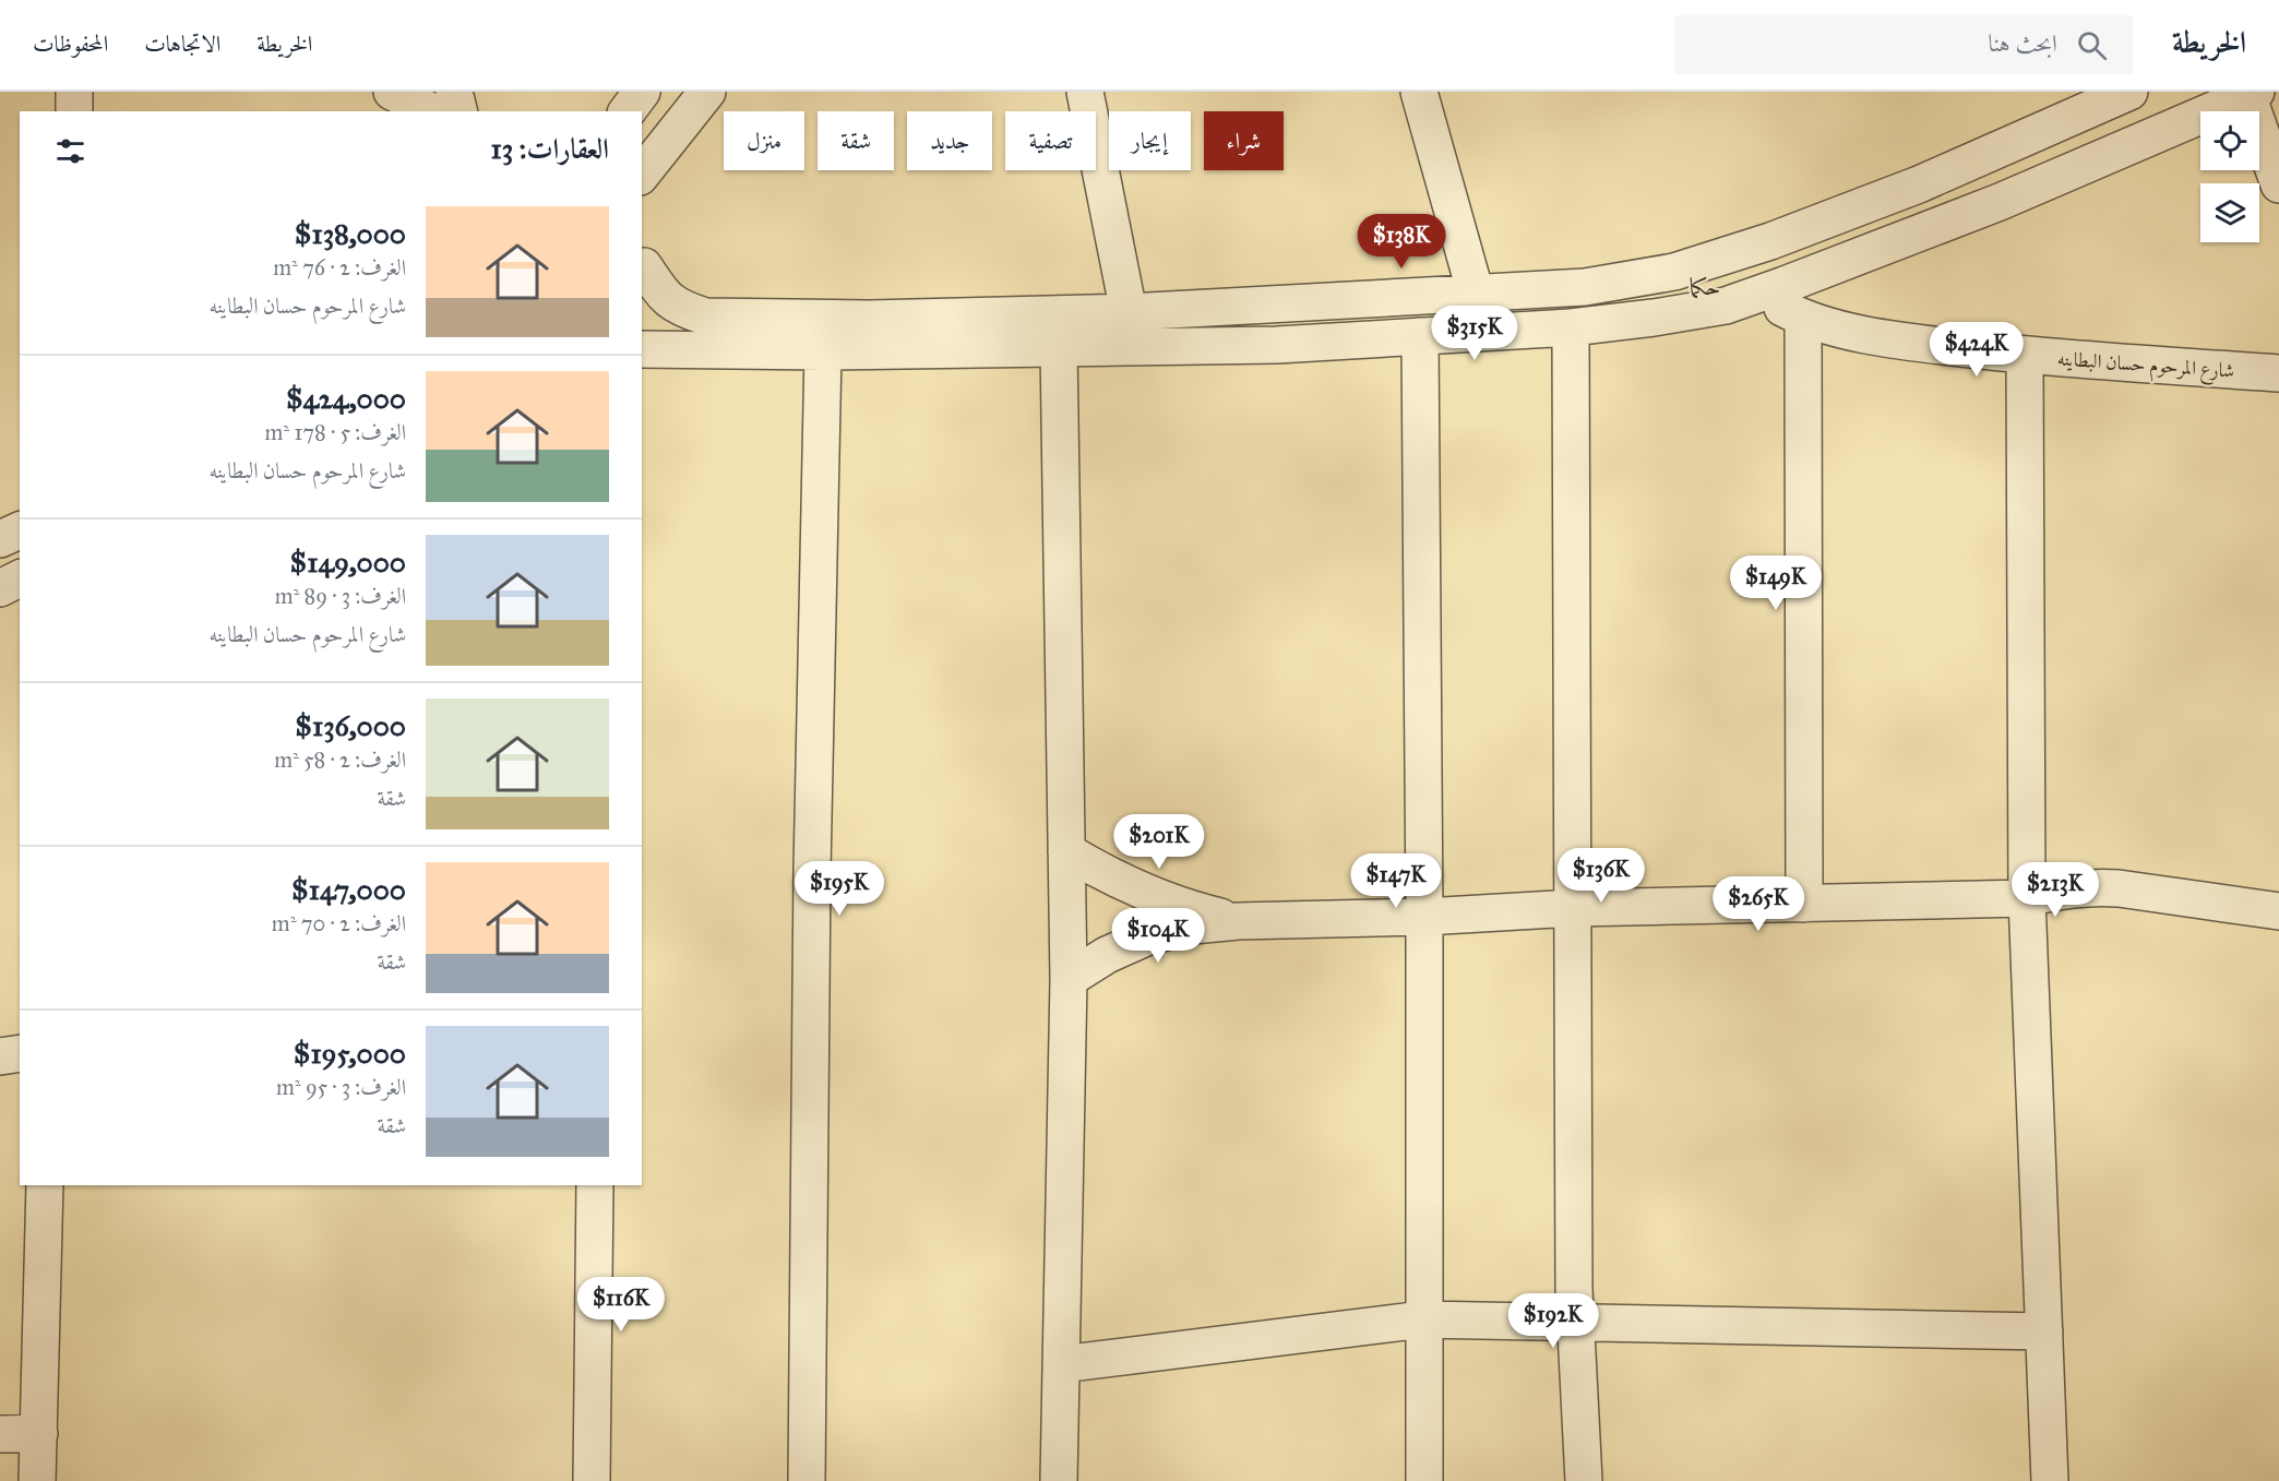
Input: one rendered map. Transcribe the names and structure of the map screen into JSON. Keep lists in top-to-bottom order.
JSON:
{
  "streets": {
    "street": ["شارع المرحوم حسان البطاينه"]
  },
  "districts": ["حكما"],
  "page": {
    "header": "الخريطة",
    "search": "ابحث هنا",
    "nav": ["الخريطة", "الاتجاهات", "المحفوظات"],
    "chip": [
      "شراء",
      "إيجار",
      "تصفية",
      "جديد",
      "شقة",
      "منزل"
    ],
    "heading": "العقارات: 13",
    "list": [
      {
        "name": "$138,000",
        "note": "الغرف: 2 · 76 m² · شارع المرحوم حسان البطاينه"
      },
      {
        "name": "$424,000",
        "note": "الغرف: 5 · 178 m² · شارع المرحوم حسان البطاينه"
      },
      {
        "name": "$149,000",
        "note": "الغرف: 3 · 89 m² · شارع المرحوم حسان البطاينه"
      },
      {
        "name": "$136,000",
        "note": "الغرف: 2 · 58 m² · شقة"
      },
      {
        "name": "$147,000",
        "note": "الغرف: 2 · 70 m² · شقة"
      },
      {
        "name": "$195,000",
        "note": "الغرف: 3 · 95 m² · شقة"
      }
    ],
    "price": [
      "$138K",
      "$315K",
      "$424K",
      "$149K",
      "$201K",
      "$136K",
      "$147K",
      "$195K",
      "$213K",
      "$265K",
      "$104K",
      "$116K",
      "$192K"
    ]
  }
}
